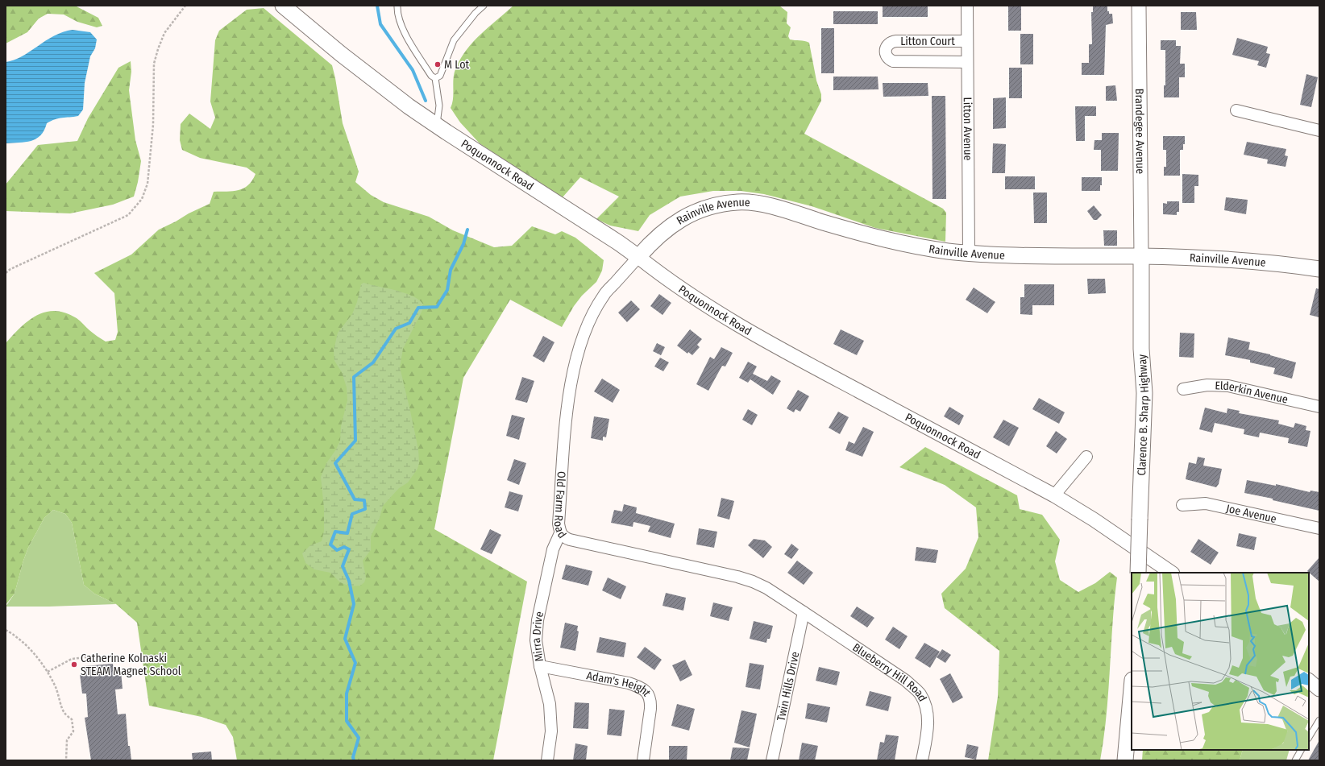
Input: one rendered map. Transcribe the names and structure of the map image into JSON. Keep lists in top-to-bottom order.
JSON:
{
  "streets": {
    "main road": ["Poquonnock Road", "Rainville Avenue", "Clarence B. Sharp Highway"],
    "street": [
      "Litton Court",
      "Litton Avenue",
      "Brandegee Avenue",
      "Elderkin Avenue",
      "Old Farm Road",
      "Joe Avenue",
      "Mirra Drive",
      "Blueberry Hill Road",
      "Twin Hills Drive",
      "Adam's Height"
    ]
  },
  "crossings": [
    ["Litton Court", "Litton Avenue"],
    ["Litton Avenue", "Rainville Avenue"],
    ["Brandegee Avenue", "Rainville Avenue"],
    ["Brandegee Avenue", "Clarence B. Sharp Highway"],
    ["Poquonnock Road", "Rainville Avenue"],
    ["Poquonnock Road", "Old Farm Road"],
    ["Rainville Avenue", "Clarence B. Sharp Highway"],
    ["Rainville Avenue", "Old Farm Road"],
    ["Old Farm Road", "Mirra Drive"],
    ["Old Farm Road", "Blueberry Hill Road"],
    ["Old Farm Road", "Twin Hills Drive"],
    ["Mirra Drive", "Adam's Height"],
    ["Blueberry Hill Road", "Twin Hills Drive"]
  ],
  "places": ["M Lot", "Catherine Kolnaski STEAM Magnet School"]
}
